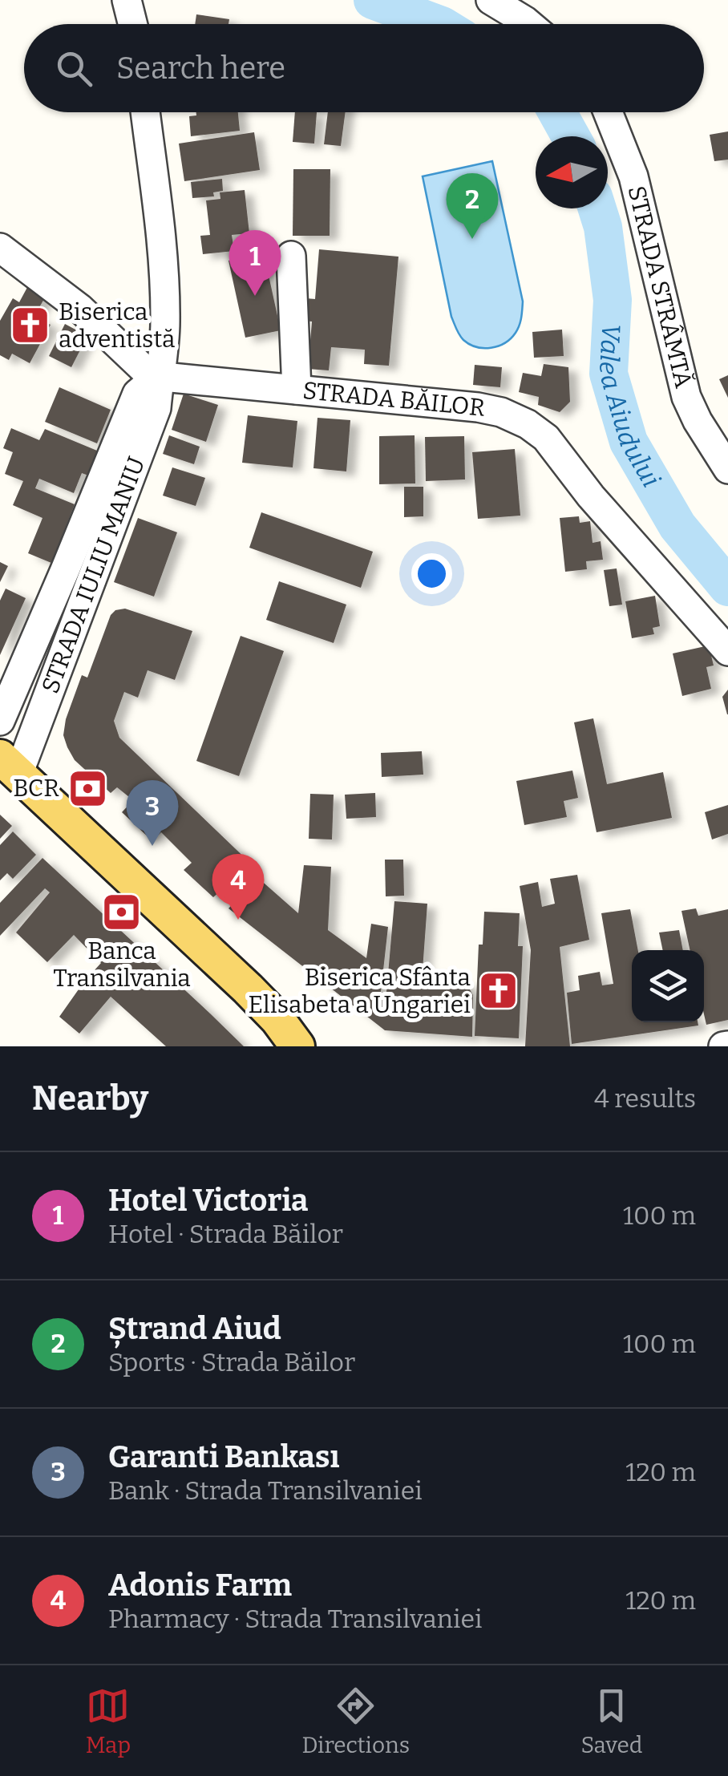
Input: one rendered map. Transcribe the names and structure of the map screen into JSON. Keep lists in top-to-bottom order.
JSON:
{
  "streets": {
    "street": ["STRADA STRÂMTĂ", "STRADA BĂILOR", "STRADA IULIU MANIU"]
  },
  "crossings": [
    ["STRADA BĂILOR", "STRADA IULIU MANIU"]
  ],
  "water": ["Valea Aiudului"],
  "places": {
    "church": ["Biserica adventistă", "Biserica Sfânta Elisabeta a Ungariei"],
    "bank": ["BCR", "Banca Transilvania"]
  },
  "north": "left",
  "page": {
    "search": "Search here",
    "pins": [
      "2",
      "1",
      "3",
      "4"
    ],
    "heading": ["Nearby", "4 results"],
    "list": [
      {
        "mark": "1",
        "name": "Hotel Victoria",
        "note": "Hotel · Strada Băilor",
        "value": "100 m"
      },
      {
        "mark": "2",
        "name": "Ștrand Aiud",
        "note": "Sports · Strada Băilor",
        "value": "100 m"
      },
      {
        "mark": "3",
        "name": "Garanti Bankası",
        "note": "Bank · Strada Transilvaniei",
        "value": "120 m"
      },
      {
        "mark": "4",
        "name": "Adonis Farm",
        "note": "Pharmacy · Strada Transilvaniei",
        "value": "120 m"
      }
    ],
    "nav": ["Map", "Directions", "Saved"]
  }
}
